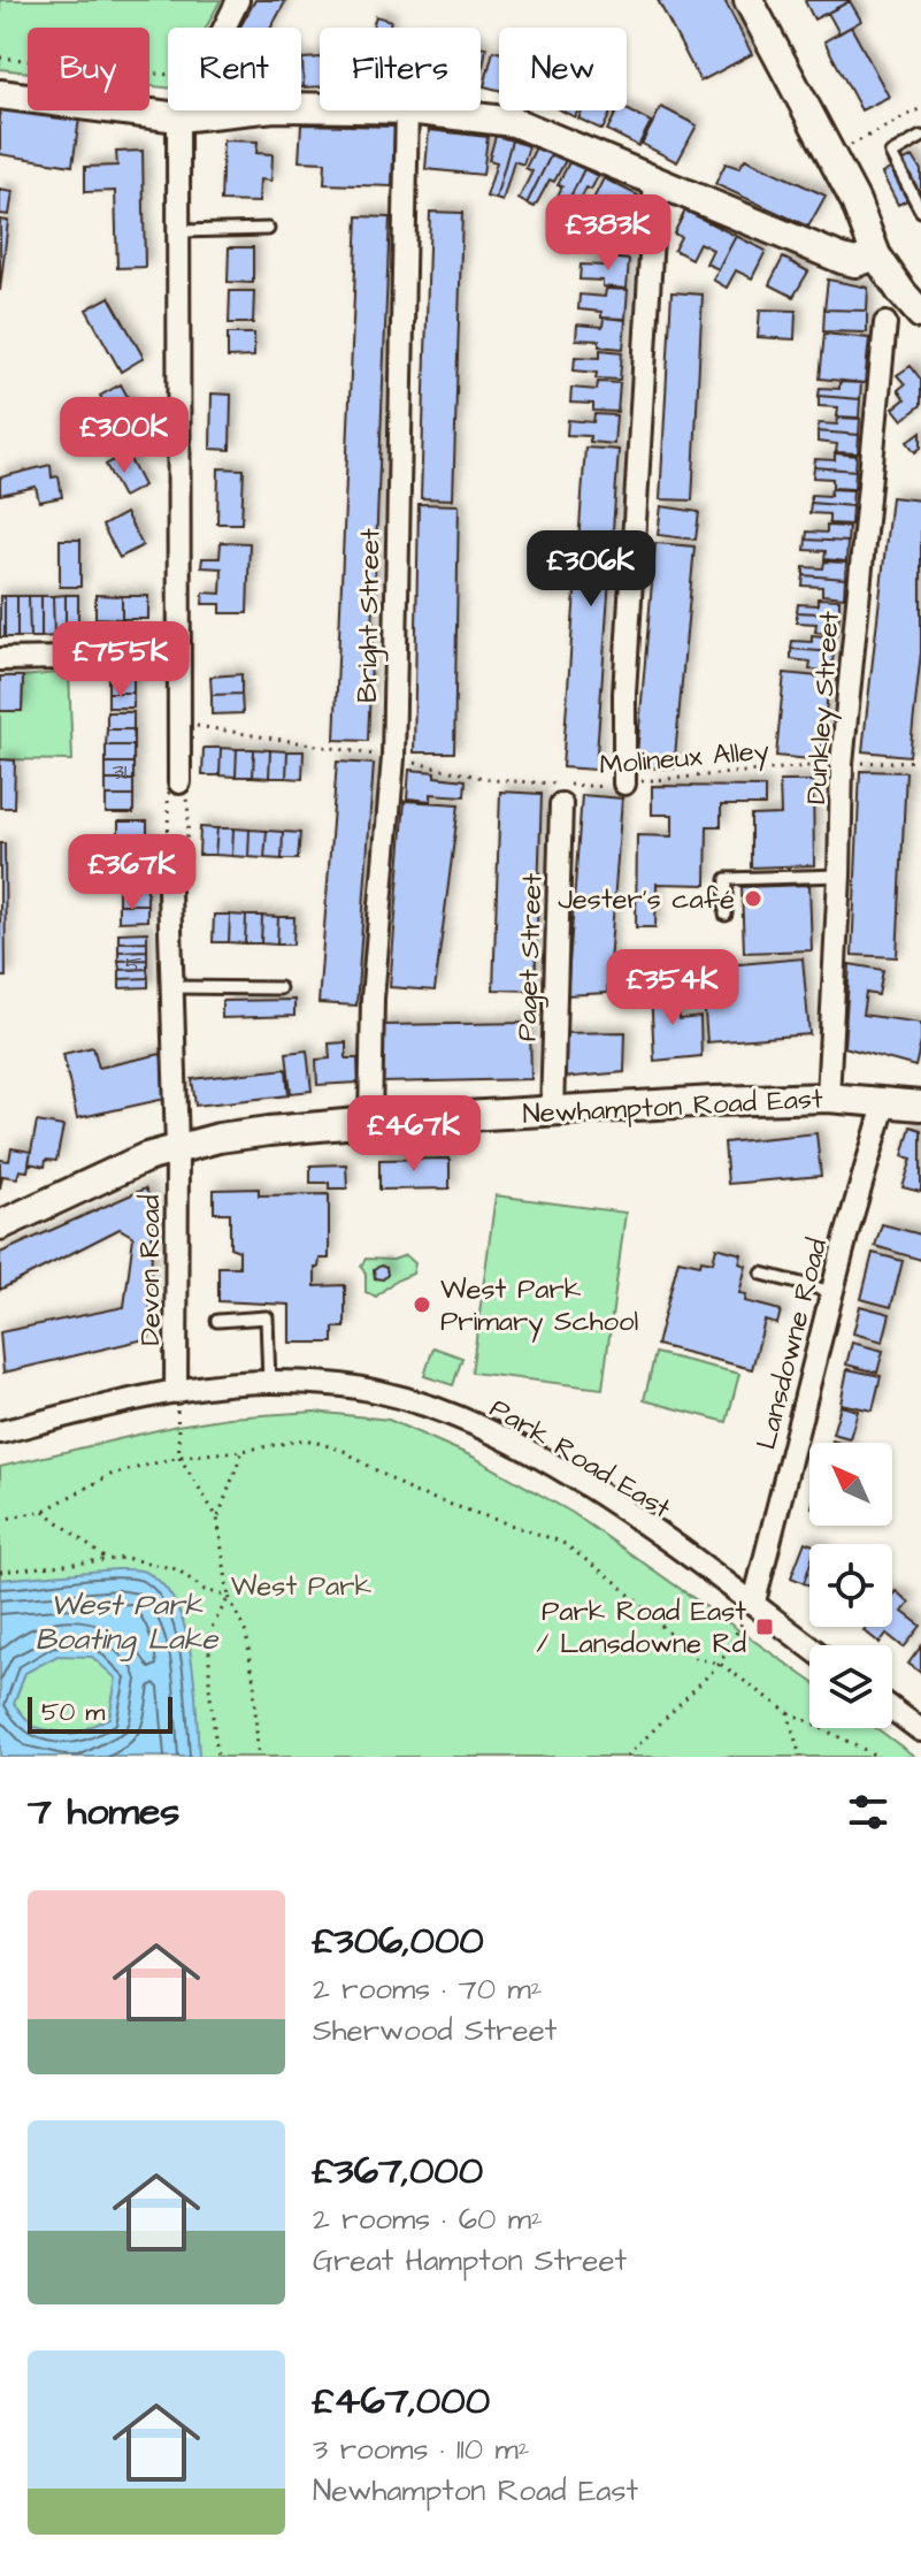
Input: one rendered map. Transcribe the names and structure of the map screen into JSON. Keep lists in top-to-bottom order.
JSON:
{
  "streets": {
    "street": [
      "Bright Street",
      "Dunkley Street",
      "Paget Street",
      "Newhampton Road East",
      "Devon Road",
      "Lansdowne Road",
      "Park Road East"
    ],
    "path": ["Molineux Alley"]
  },
  "crossings": [
    ["Bright Street", "Molineux Alley"],
    ["Bright Street", "Newhampton Road East"],
    ["Dunkley Street", "Molineux Alley"],
    ["Dunkley Street", "Newhampton Road East"],
    ["Paget Street", "Newhampton Road East"],
    ["Newhampton Road East", "Devon Road"],
    ["Newhampton Road East", "Lansdowne Road"],
    ["Devon Road", "Park Road East"],
    ["Lansdowne Road", "Park Road East"]
  ],
  "water": ["West Park Boating Lake"],
  "parks": ["West Park"],
  "places": {
    "other": ["Jester's café", "West Park Primary School"],
    "transit": ["Park Road East / Lansdowne Rd"]
  },
  "house_numbers": ["31", "5"],
  "scale_bar": "50 m",
  "north": "top left",
  "page": {
    "chip": [
      "Buy",
      "Rent",
      "Filters",
      "New"
    ],
    "price": [
      "£383K",
      "£300K",
      "£306K",
      "£755K",
      "£367K",
      "£354K",
      "£467K"
    ],
    "scale": "50 m",
    "heading": "7 homes",
    "list": [
      {
        "name": "£306,000",
        "note": "2 rooms · 70 m² · Sherwood Street"
      },
      {
        "name": "£367,000",
        "note": "2 rooms · 60 m² · Great Hampton Street"
      },
      {
        "name": "£467,000",
        "note": "3 rooms · 110 m² · Newhampton Road East"
      }
    ]
  }
}
